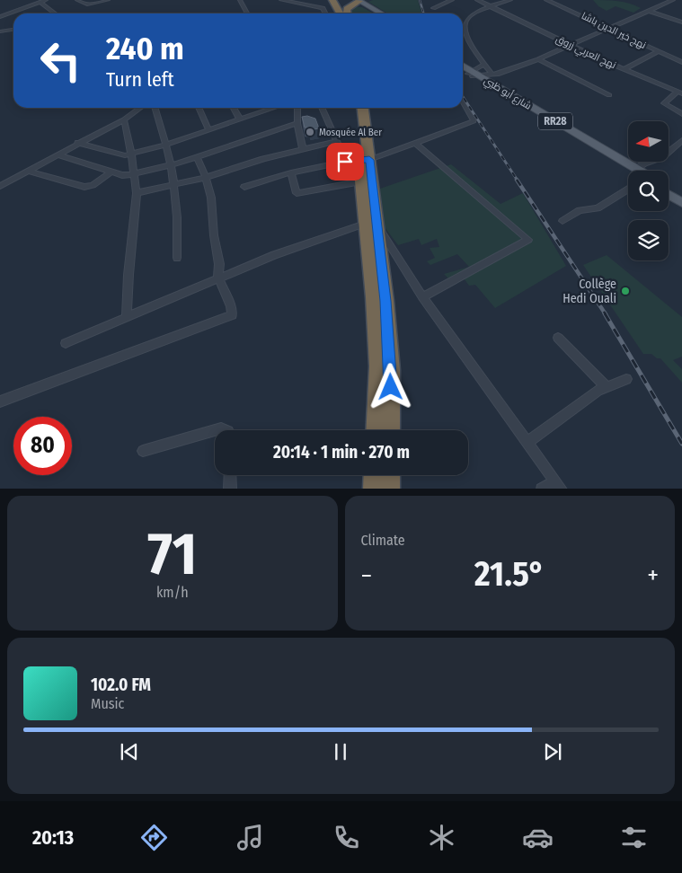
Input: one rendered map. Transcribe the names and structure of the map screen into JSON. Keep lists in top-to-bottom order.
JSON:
{
  "streets": {
    "main road": ["شارع أبو ظبي", "RR28"],
    "street": ["نهج خير الدين باشا", "نهج العربي زروق"]
  },
  "places": ["Mosquée Al Ber", "Collège Hedi Ouali"],
  "north": "left",
  "page": {
    "turn": ["240 m", "Turn left"],
    "limit": "80",
    "trip": "20:14 · 1 min · 270 m",
    "tile": [
      ["71", "km/h"],
      "Climate"
    ],
    "heat": ["−", "21.5°", "+"],
    "song": ["102.0 FM", "Music"],
    "tabs": "20:13"
  }
}
